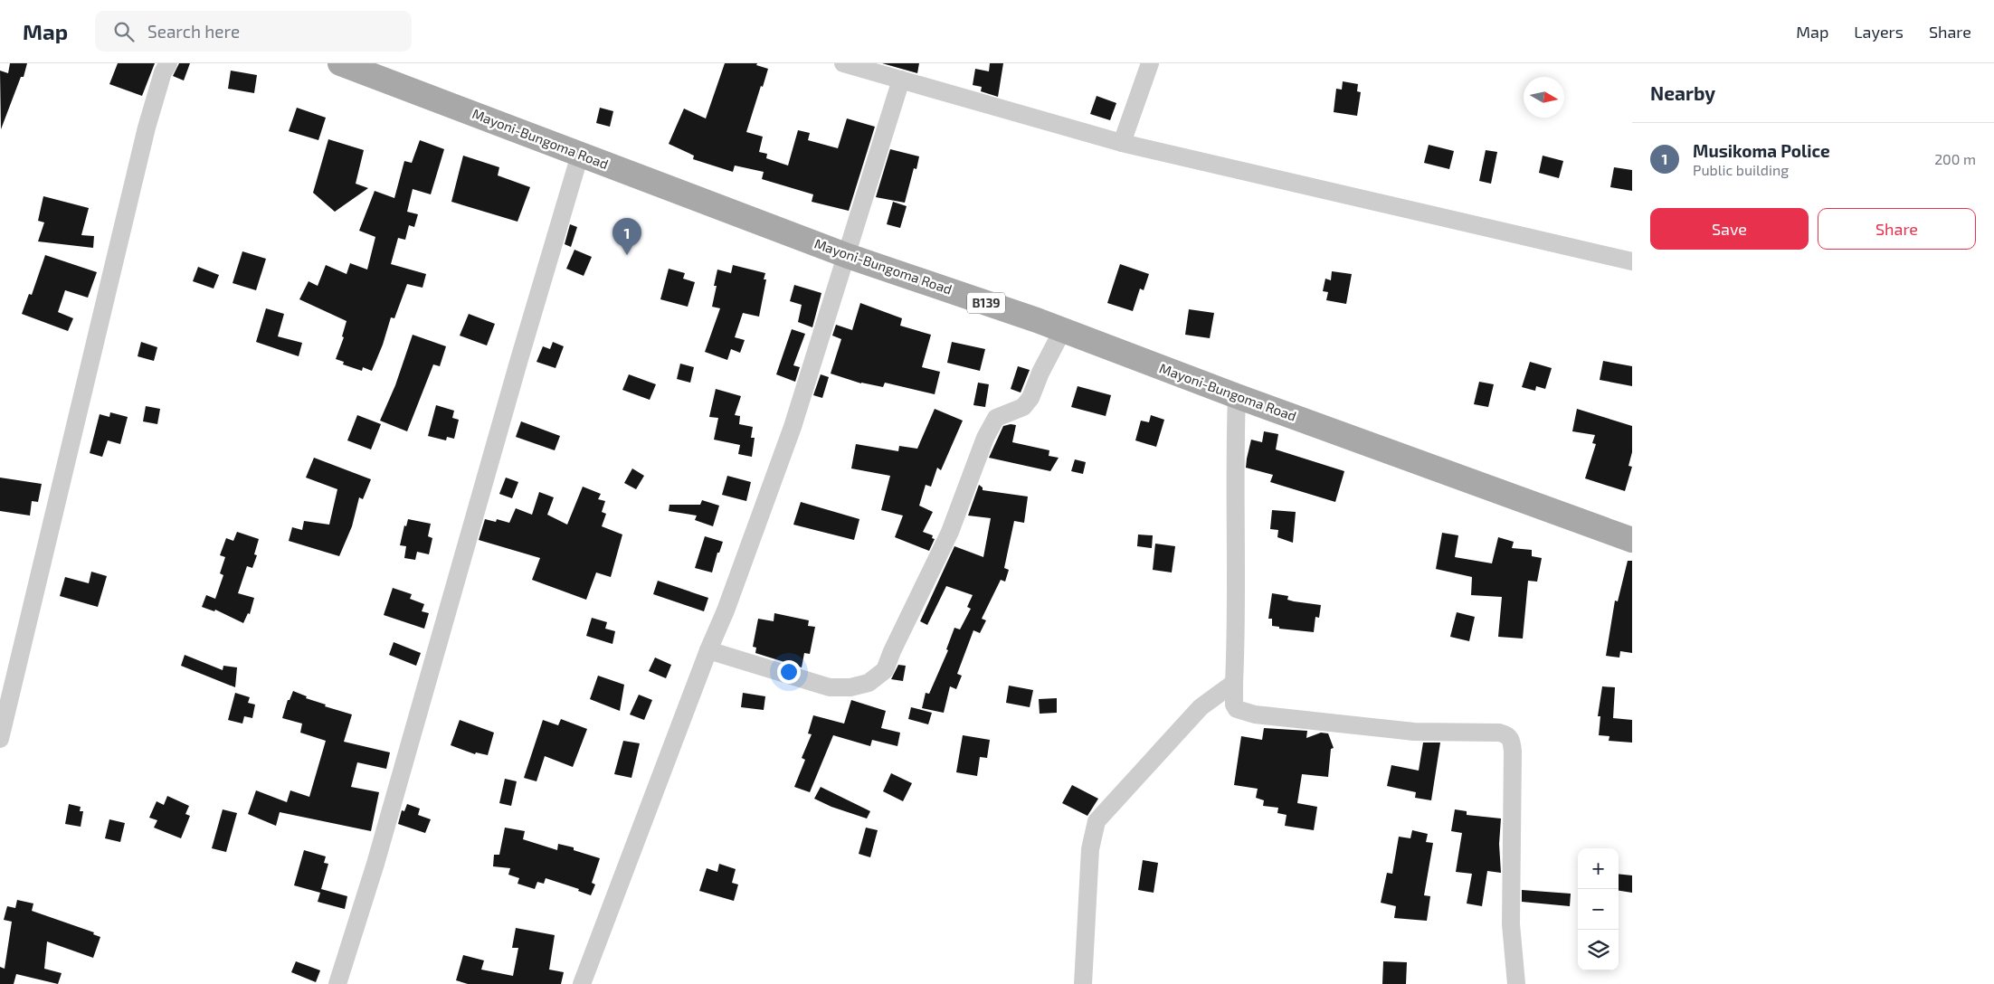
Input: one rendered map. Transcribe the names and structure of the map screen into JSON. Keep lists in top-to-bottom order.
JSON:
{
  "streets": {
    "main road": ["Mayoni-Bungoma Road", "B139"]
  },
  "north": "right",
  "page": {
    "header": "Map",
    "search": "Search here",
    "nav": ["Map", "Layers", "Share"],
    "heading": "Nearby",
    "list": [
      {
        "mark": "1",
        "name": "Musikoma Police",
        "note": "Public building",
        "value": "200 m"
      }
    ],
    "buttons": ["Save", "Share"],
    "pins": "1",
    "map_buttons": ["+", "−"]
  }
}
